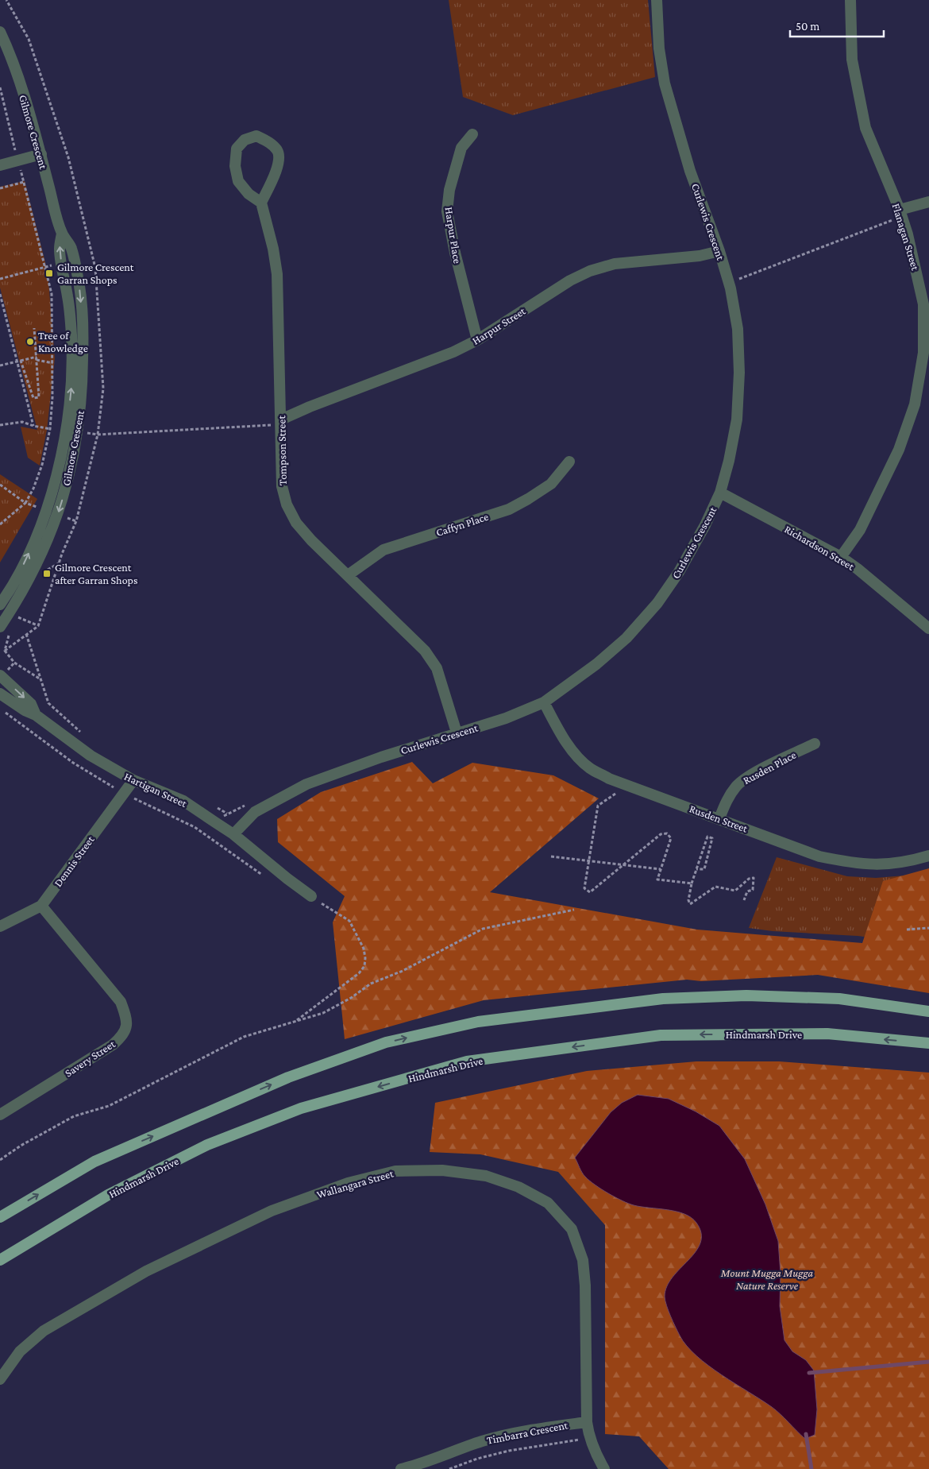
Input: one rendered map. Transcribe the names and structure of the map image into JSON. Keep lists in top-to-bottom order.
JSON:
{
  "streets": {
    "main road": ["Hindmarsh Drive"],
    "street": [
      "Gilmore Crescent",
      "Curlewis Crescent",
      "Harpur Place",
      "Flanagan Street",
      "Harpur Street",
      "Tompson Street",
      "Caffyn Place",
      "Richardson Street",
      "Rusden Place",
      "Hartigan Street",
      "Rusden Street",
      "Dennis Street",
      "Savery Street",
      "Wallangara Street",
      "Timbarra Crescent"
    ]
  },
  "crossings": [
    ["Curlewis Crescent", "Harpur Street"],
    ["Curlewis Crescent", "Tompson Street"],
    ["Curlewis Crescent", "Richardson Street"],
    ["Curlewis Crescent", "Hartigan Street"],
    ["Curlewis Crescent", "Rusden Street"],
    ["Harpur Place", "Harpur Street"],
    ["Flanagan Street", "Richardson Street"],
    ["Harpur Street", "Tompson Street"],
    ["Tompson Street", "Caffyn Place"],
    ["Rusden Place", "Rusden Street"],
    ["Hartigan Street", "Dennis Street"],
    ["Dennis Street", "Savery Street"],
    ["Wallangara Street", "Timbarra Crescent"]
  ],
  "parks": ["Mount Mugga Mugga Nature Reserve"],
  "places": {
    "transit": ["Gilmore Crescent Garran Shops", "Gilmore Crescent after Garran Shops"],
    "other": ["Tree of Knowledge"]
  },
  "scale_bar": "50 m"
}
